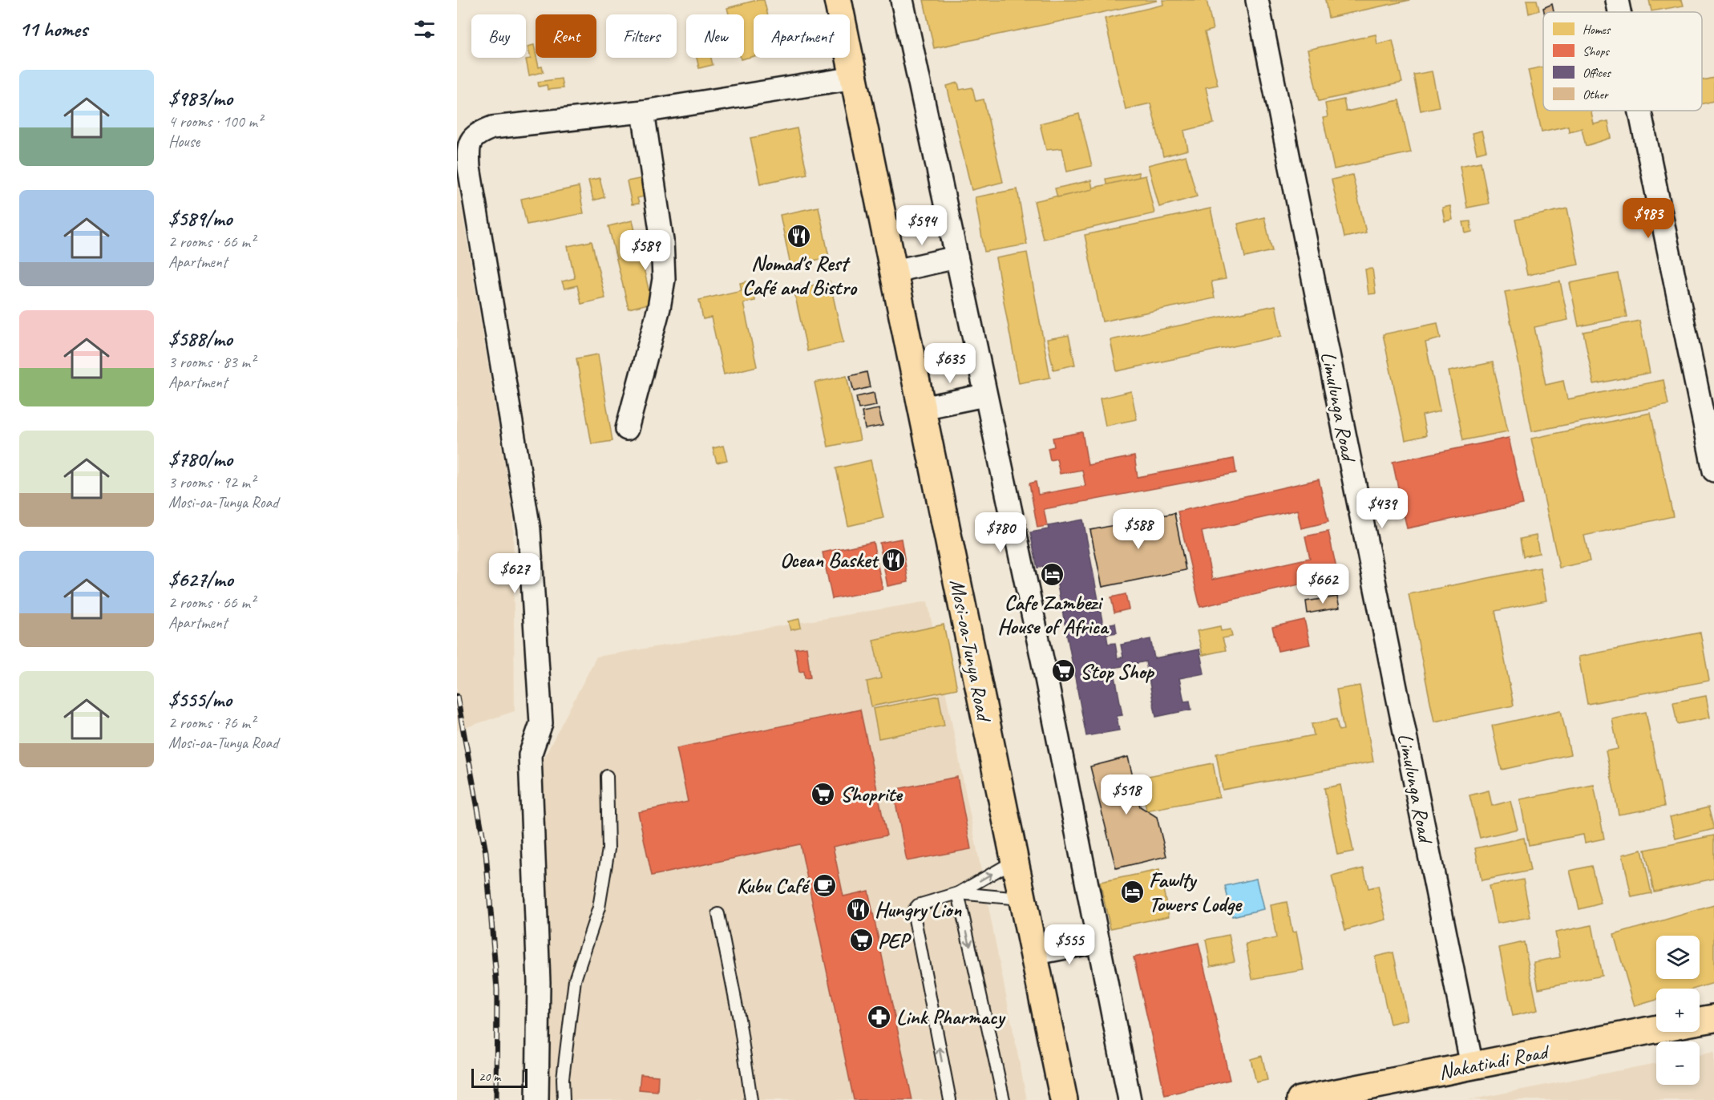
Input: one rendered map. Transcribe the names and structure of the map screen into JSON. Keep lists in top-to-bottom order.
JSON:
{
  "streets": {
    "highway": ["Mosi-oa-Tunya Road", "Nakatindi Road"],
    "street": ["Limulunga Road"]
  },
  "crossings": [
    ["Limulunga Road", "Nakatindi Road"]
  ],
  "places": {
    "restaurant": ["Nomad's Rest Café and Bistro", "Ocean Basket", "Hungry Lion"],
    "hotel": ["Cafe Zambezi House of Africa", "Fawlty Towers Lodge"],
    "supermarket": ["Stop Shop", "Shoprite", "PEP"],
    "cafe": ["Kubu Café"],
    "pharmacy": ["Link Pharmacy"]
  },
  "legend": [
    "Homes",
    "Shops",
    "Offices",
    "Other"
  ],
  "scale_bar": "20 m",
  "page": {
    "heading": "11 homes",
    "chip": [
      "Buy",
      "Rent",
      "Filters",
      "New",
      "Apartment"
    ],
    "list": [
      {
        "name": "$983/mo",
        "note": "4 rooms · 100 m² · House"
      },
      {
        "name": "$589/mo",
        "note": "2 rooms · 66 m² · Apartment"
      },
      {
        "name": "$588/mo",
        "note": "3 rooms · 83 m² · Apartment"
      },
      {
        "name": "$780/mo",
        "note": "3 rooms · 92 m² · Mosi-oa-Tunya Road"
      },
      {
        "name": "$627/mo",
        "note": "2 rooms · 66 m² · Apartment"
      },
      {
        "name": "$555/mo",
        "note": "2 rooms · 76 m² · Mosi-oa-Tunya Road"
      }
    ],
    "price": [
      "$983",
      "$594",
      "$589",
      "$635",
      "$439",
      "$588",
      "$780",
      "$627",
      "$662",
      "$518",
      "$555"
    ],
    "map_buttons": ["+", "−"],
    "scale": "20 m"
  }
}
